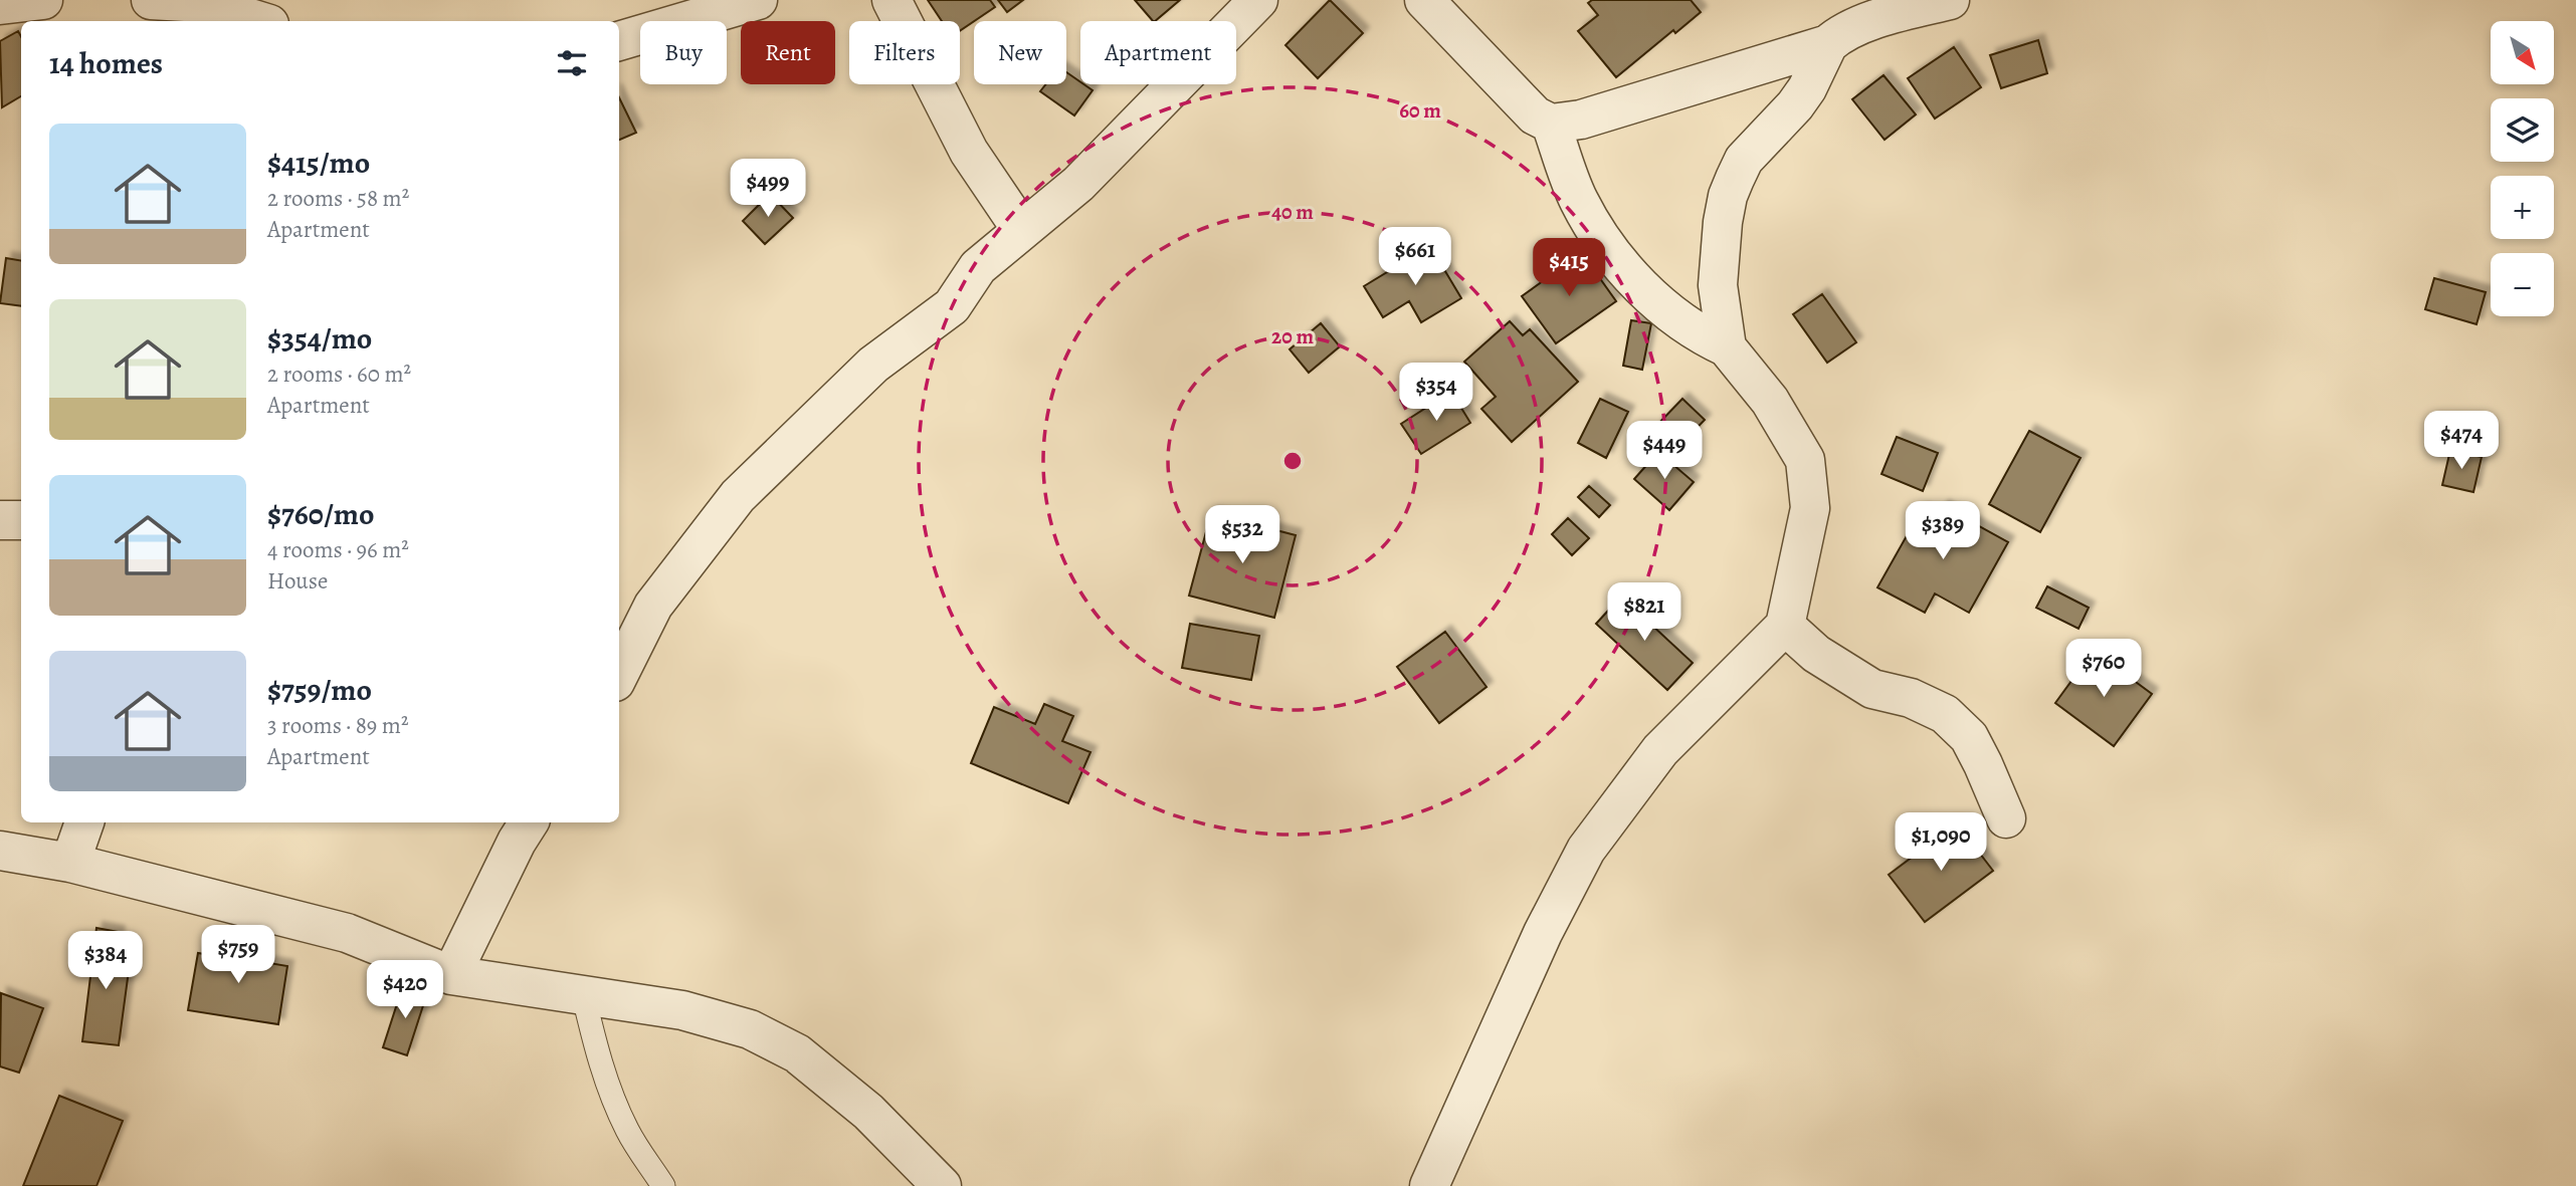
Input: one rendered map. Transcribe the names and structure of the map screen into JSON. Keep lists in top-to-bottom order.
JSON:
{
  "north": "bottom right",
  "page": {
    "map_buttons": ["+", "−"],
    "chip": [
      "Buy",
      "Rent",
      "Filters",
      "New",
      "Apartment"
    ],
    "heading": "14 homes",
    "list": [
      {
        "name": "$415/mo",
        "note": "2 rooms · 58 m² · Apartment"
      },
      {
        "name": "$354/mo",
        "note": "2 rooms · 60 m² · Apartment"
      },
      {
        "name": "$760/mo",
        "note": "4 rooms · 96 m² · House"
      },
      {
        "name": "$759/mo",
        "note": "3 rooms · 89 m² · Apartment"
      }
    ],
    "price": [
      "$499",
      "$661",
      "$415",
      "$354",
      "$474",
      "$449",
      "$389",
      "$532",
      "$821",
      "$760",
      "$1,090",
      "$759",
      "$384",
      "$420"
    ]
  },
  "rings": ["60 m", "40 m", "20 m"]
}
